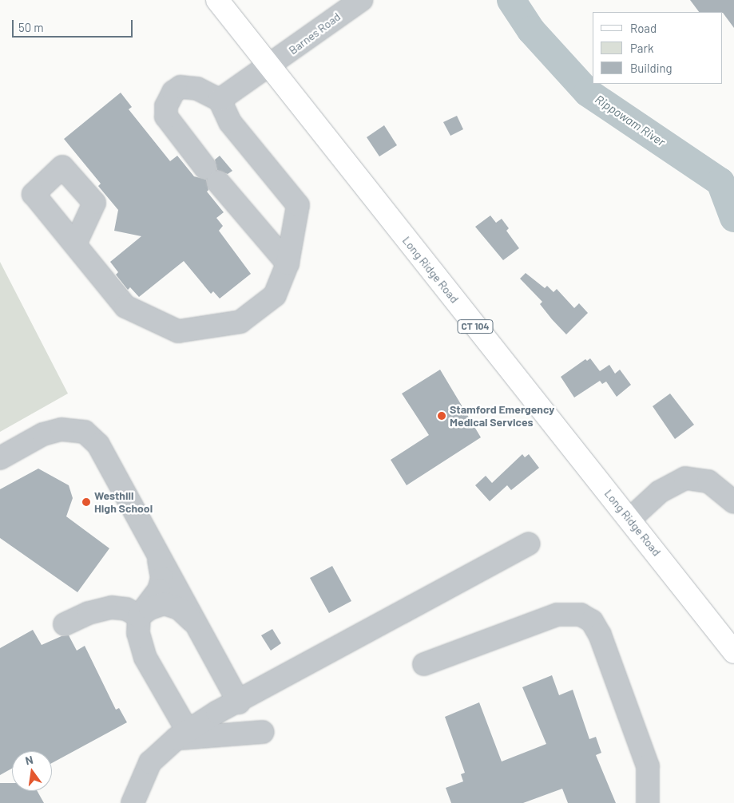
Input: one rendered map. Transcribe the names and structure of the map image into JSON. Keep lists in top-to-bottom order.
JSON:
{
  "streets": {
    "main road": ["Long Ridge Road", "CT 104"],
    "street": ["Barnes Road"]
  },
  "crossings": [
    ["Barnes Road", "Long Ridge Road"]
  ],
  "water": ["Rippowam River"],
  "places": ["Stamford Emergency Medical Services", "Westhill High School"],
  "legend": ["Road", "Park", "Building"],
  "scale_bar": "50 m",
  "north": "top"
}
